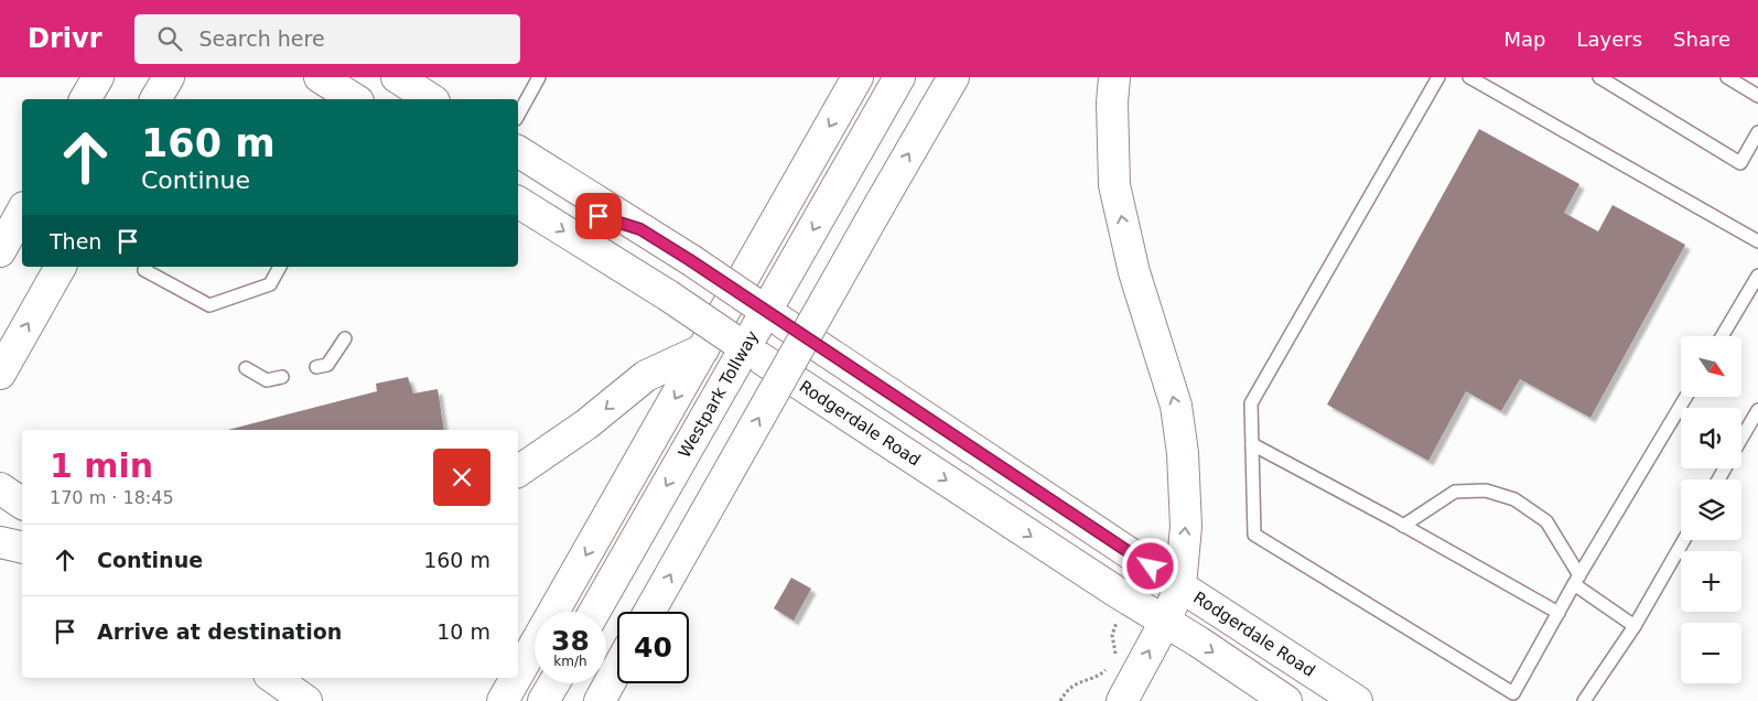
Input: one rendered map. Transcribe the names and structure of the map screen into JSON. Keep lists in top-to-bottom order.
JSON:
{
  "streets": {
    "main road": ["Westpark Tollway", "Rodgerdale Road"]
  },
  "north": "bottom right",
  "page": {
    "header": "Drivr",
    "search": "Search here",
    "nav": ["Map", "Layers", "Share"],
    "turn": ["160 m", "Continue"],
    "then": "Then",
    "map_buttons": ["+", "−"],
    "heading": ["1 min", "170 m · 18:45"],
    "list": [
      {
        "name": "Continue",
        "value": "160 m"
      },
      {
        "name": "Arrive at destination",
        "value": "10 m"
      }
    ],
    "speed": "38 km/h",
    "limit": "40"
  }
}
